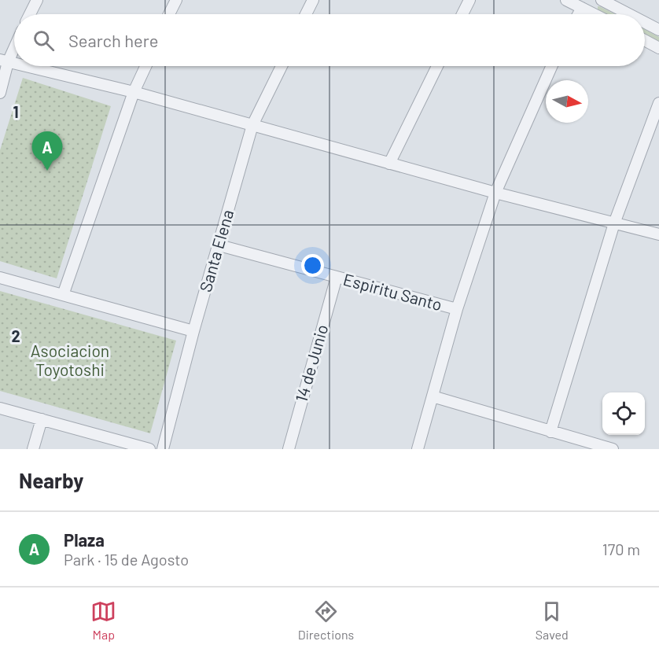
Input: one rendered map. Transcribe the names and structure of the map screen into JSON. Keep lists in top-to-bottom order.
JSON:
{
  "streets": {
    "street": ["Santa Elena", "Espiritu Santo", "14 de Junio"]
  },
  "crossings": [
    ["Santa Elena", "Espiritu Santo"],
    ["Espiritu Santo", "14 de Junio"]
  ],
  "parks": ["Asociacion Toyotoshi"],
  "north": "right",
  "page": {
    "search": "Search here",
    "pins": "A",
    "heading": "Nearby",
    "list": [
      {
        "mark": "A",
        "name": "Plaza",
        "note": "Park · 15 de Agosto",
        "value": "170 m"
      }
    ],
    "nav": ["Map", "Directions", "Saved"]
  },
  "grid": {
    "rows": ["1", "2"]
  }
}
